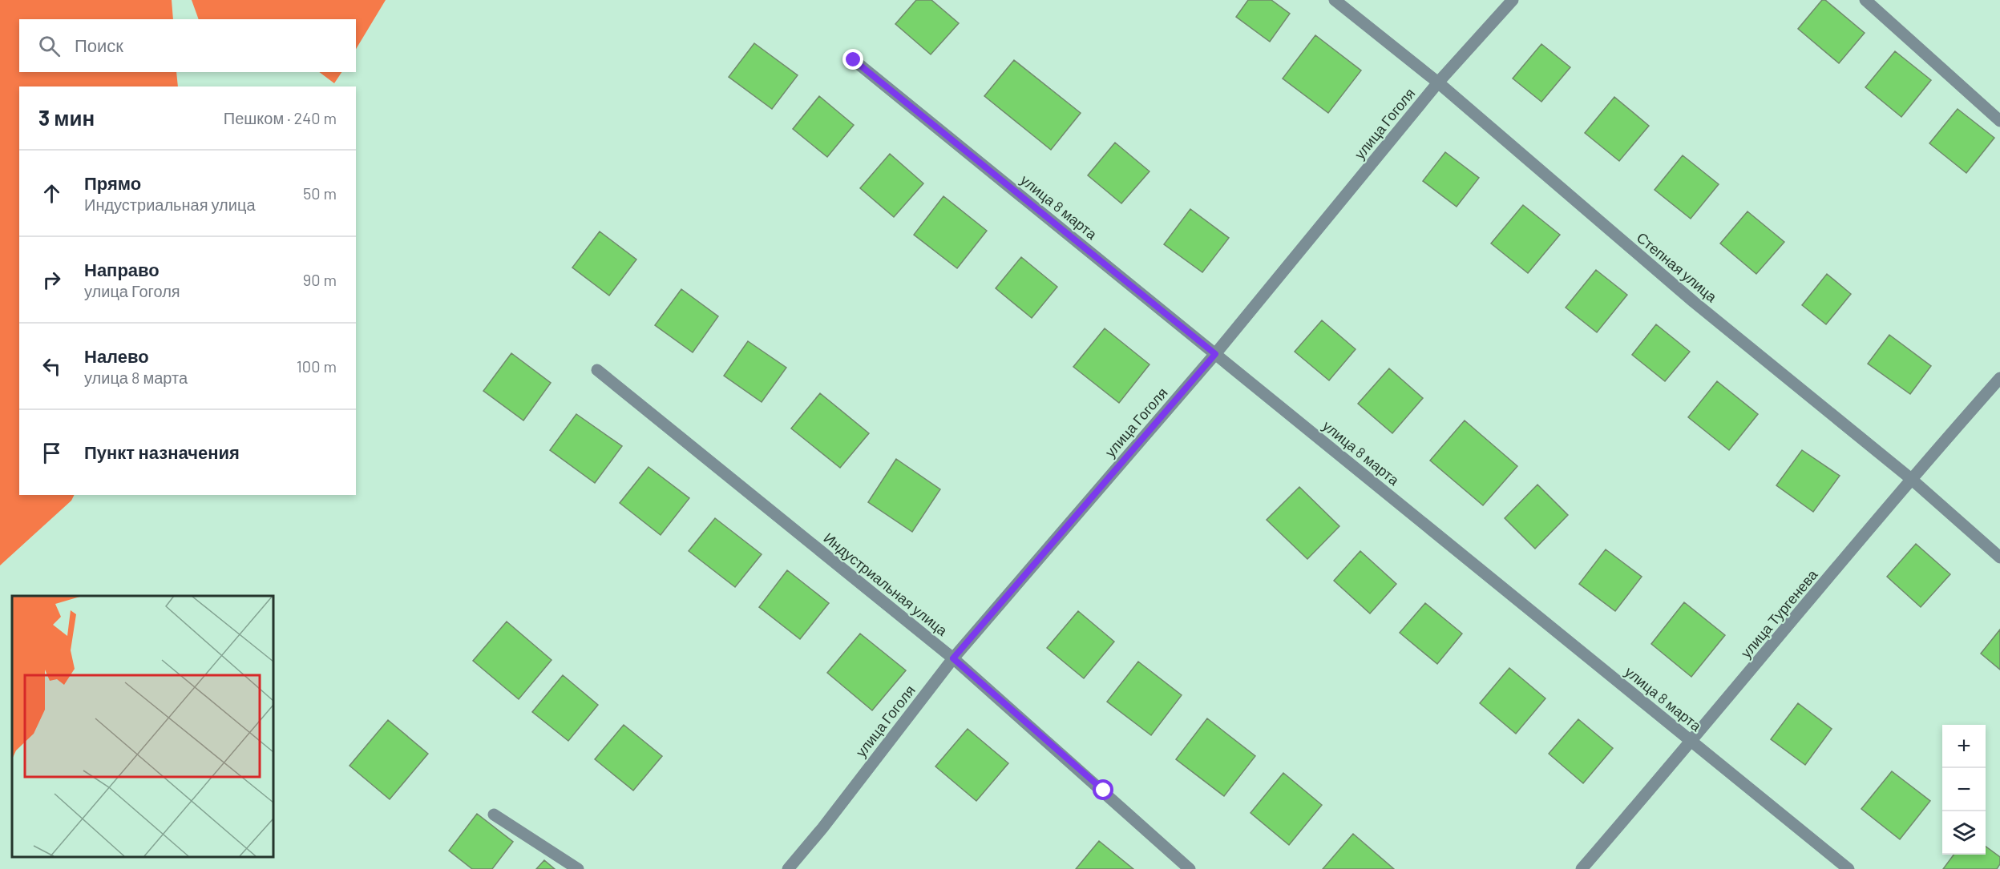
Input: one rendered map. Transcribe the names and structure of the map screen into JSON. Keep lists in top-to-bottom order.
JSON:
{
  "streets": {
    "street": [
      "улица Гоголя",
      "улица 8 марта",
      "Степная улица",
      "Индустриальная улица",
      "улица Тургенева"
    ]
  },
  "crossings": [
    ["улица Гоголя", "улица 8 марта"],
    ["улица Гоголя", "Степная улица"],
    ["улица Гоголя", "Индустриальная улица"],
    ["улица 8 марта", "улица Тургенева"],
    ["Степная улица", "улица Тургенева"]
  ],
  "page": {
    "search": "Поиск",
    "heading": ["3 мин", "Пешком · 240 m"],
    "list": [
      ["Прямо", "Индустриальная улица", "50 m"],
      ["Направо", "улица Гоголя", "90 m"],
      ["Налево", "улица 8 марта", "100 m"],
      "Пункт назначения"
    ],
    "map_buttons": ["+", "−"]
  }
}
